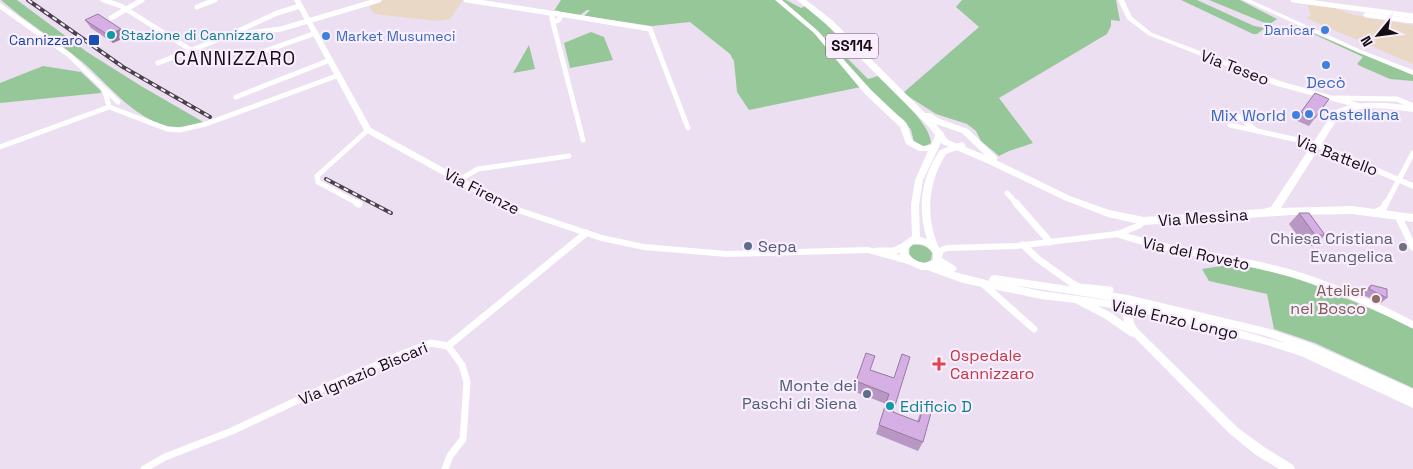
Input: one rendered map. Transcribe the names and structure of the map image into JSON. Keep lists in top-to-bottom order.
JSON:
{
  "streets": {
    "main road": [
      "SS114",
      "Via Teseo",
      "Via Battello",
      "Via Firenze",
      "Via Messina",
      "Viale Enzo Longo"
    ],
    "street": ["Via del Roveto", "Via Ignazio Biscari"]
  },
  "crossings": [
    ["Via Firenze", "Via Ignazio Biscari"],
    ["Via Messina", "Via del Roveto"],
    ["Via Messina", "Viale Enzo Longo"]
  ],
  "districts": ["CANNIZZARO"],
  "places": {
    "other": [
      "Danicar",
      "Stazione di Cannizzaro",
      "Market Musumeci",
      "Decò",
      "Castellana",
      "Mix World",
      "Sepa",
      "Chiesa Cristiana Evangelica",
      "Atelier nel Bosco",
      "Monte dei Paschi di Siena",
      "Edificio D"
    ],
    "transit": ["Cannizzaro"],
    "health": ["Ospedale Cannizzaro"]
  },
  "north": "bottom left"
}
